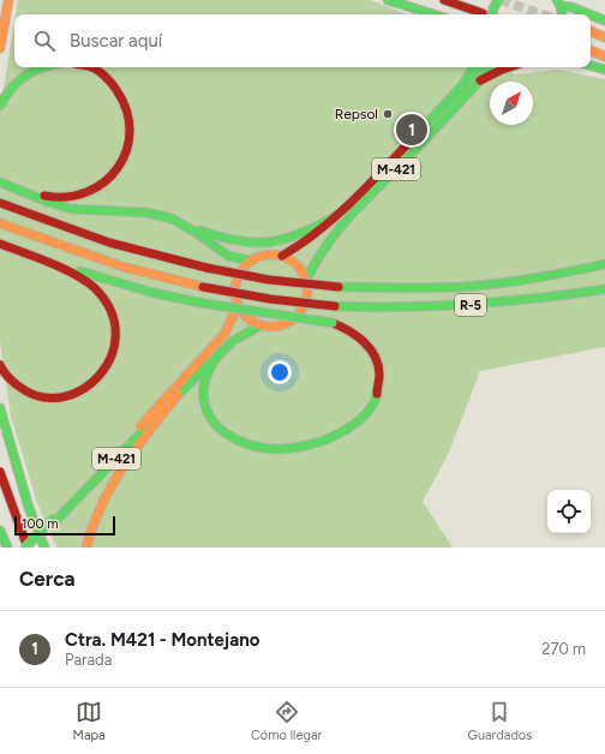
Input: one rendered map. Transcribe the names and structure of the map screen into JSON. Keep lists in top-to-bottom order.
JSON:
{
  "streets": {
    "main road": ["M-421", "R-5"]
  },
  "places": ["Repsol"],
  "scale_bar": "100 m",
  "north": "top right",
  "page": {
    "search": "Buscar aquí",
    "pins": "1",
    "scale": "100 m",
    "heading": "Cerca",
    "list": [
      {
        "mark": "1",
        "name": "Ctra. M421 - Montejano",
        "note": "Parada",
        "value": "270 m"
      }
    ],
    "nav": ["Mapa", "Cómo llegar", "Guardados"]
  }
}
